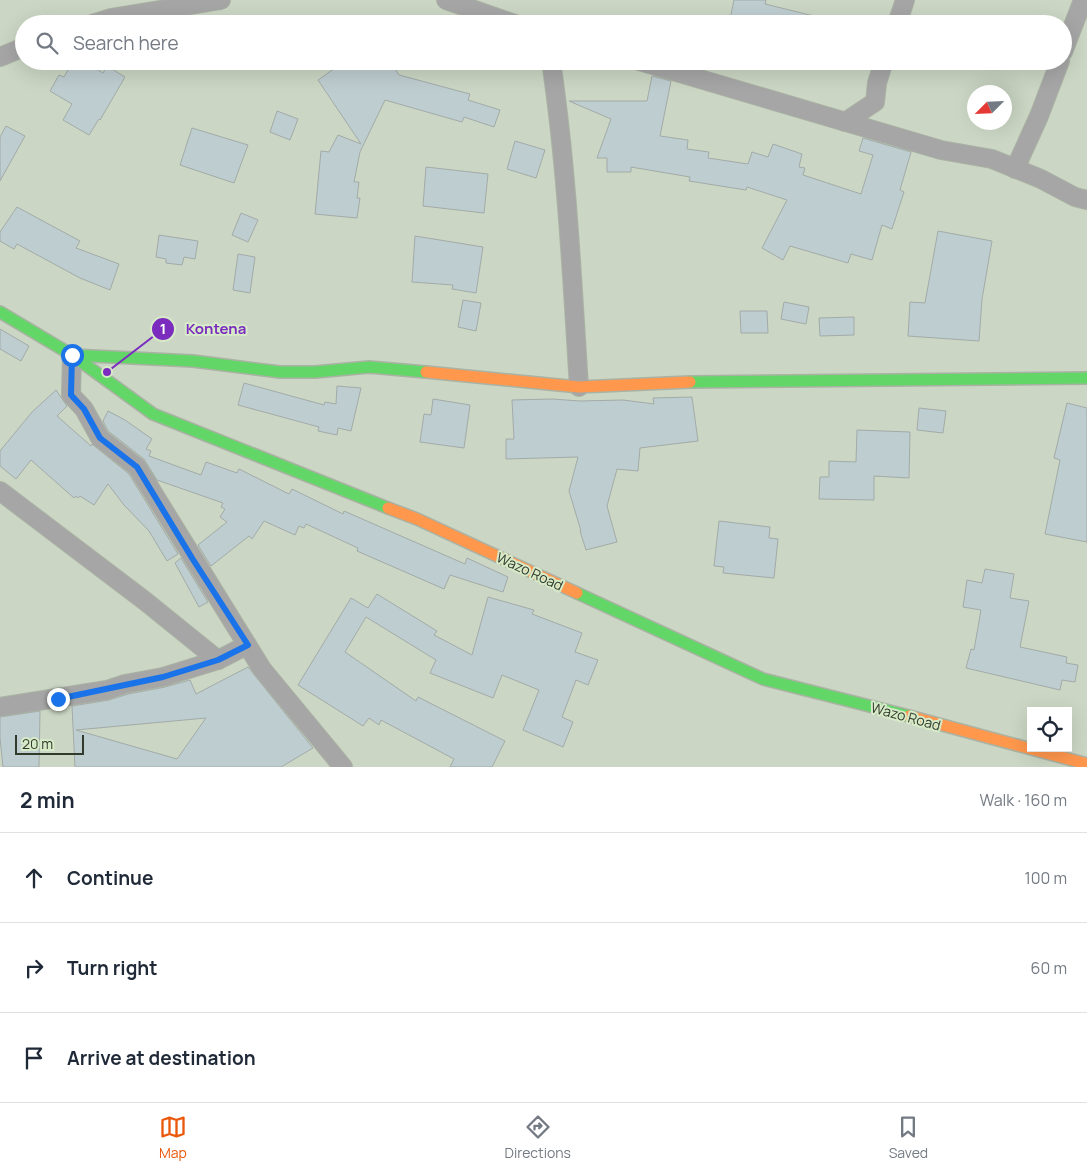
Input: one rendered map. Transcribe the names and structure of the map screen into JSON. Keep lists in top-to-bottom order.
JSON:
{
  "streets": {
    "main road": ["Wazo Road"]
  },
  "places": ["Kontena"],
  "scale_bar": "20 m",
  "north": "bottom left",
  "page": {
    "search": "Search here",
    "scale": "20 m",
    "heading": ["2 min", "Walk · 160 m"],
    "list": [
      ["Continue", "100 m"],
      ["Turn right", "60 m"],
      "Arrive at destination"
    ],
    "nav": ["Map", "Directions", "Saved"]
  }
}
